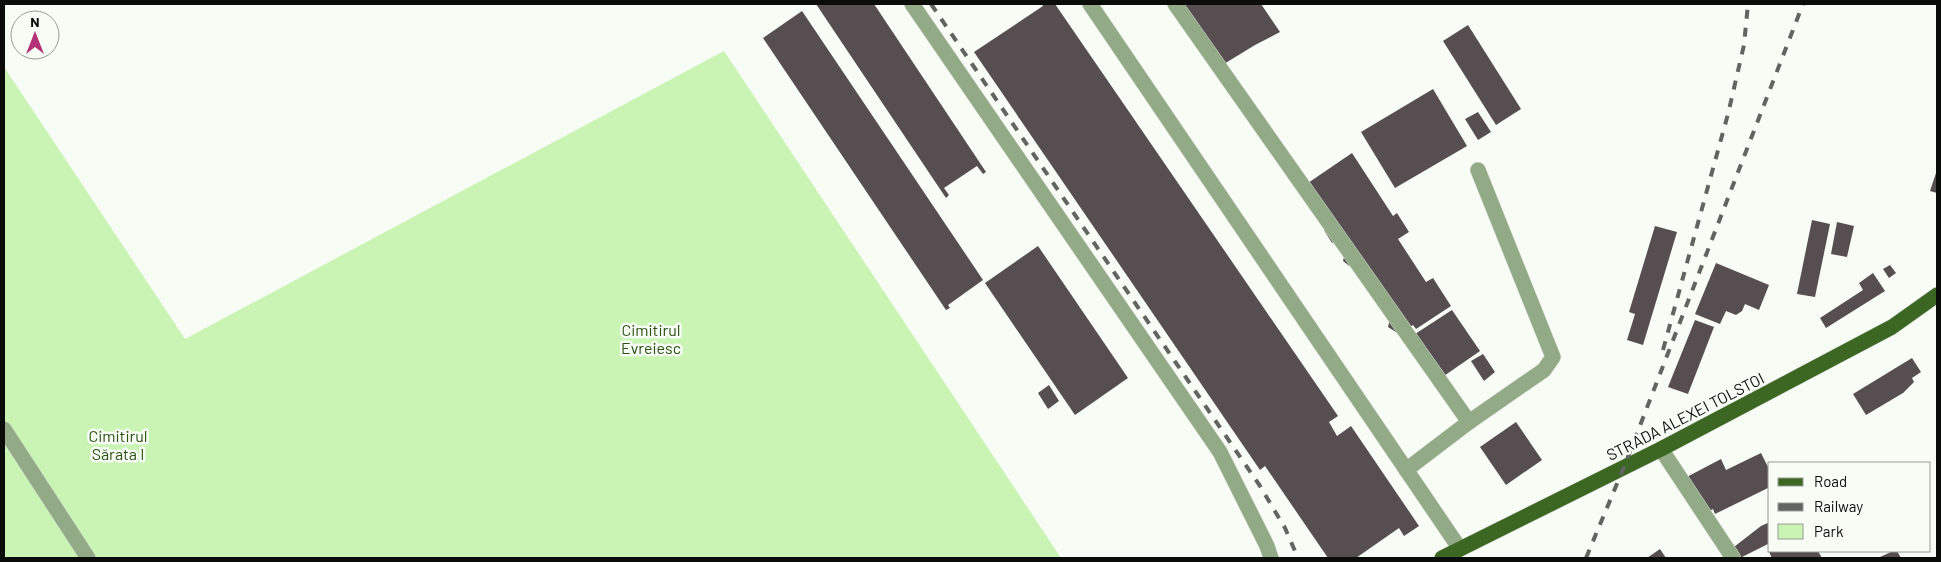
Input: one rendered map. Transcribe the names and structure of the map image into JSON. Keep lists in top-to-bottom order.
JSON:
{
  "streets": {
    "main road": ["STRADA ALEXEI TOLSTOI"]
  },
  "parks": ["Cimitirul Evreiesc", "Cimitirul Sărata I"],
  "legend": ["Road", "Railway", "Park"],
  "north": "top"
}
